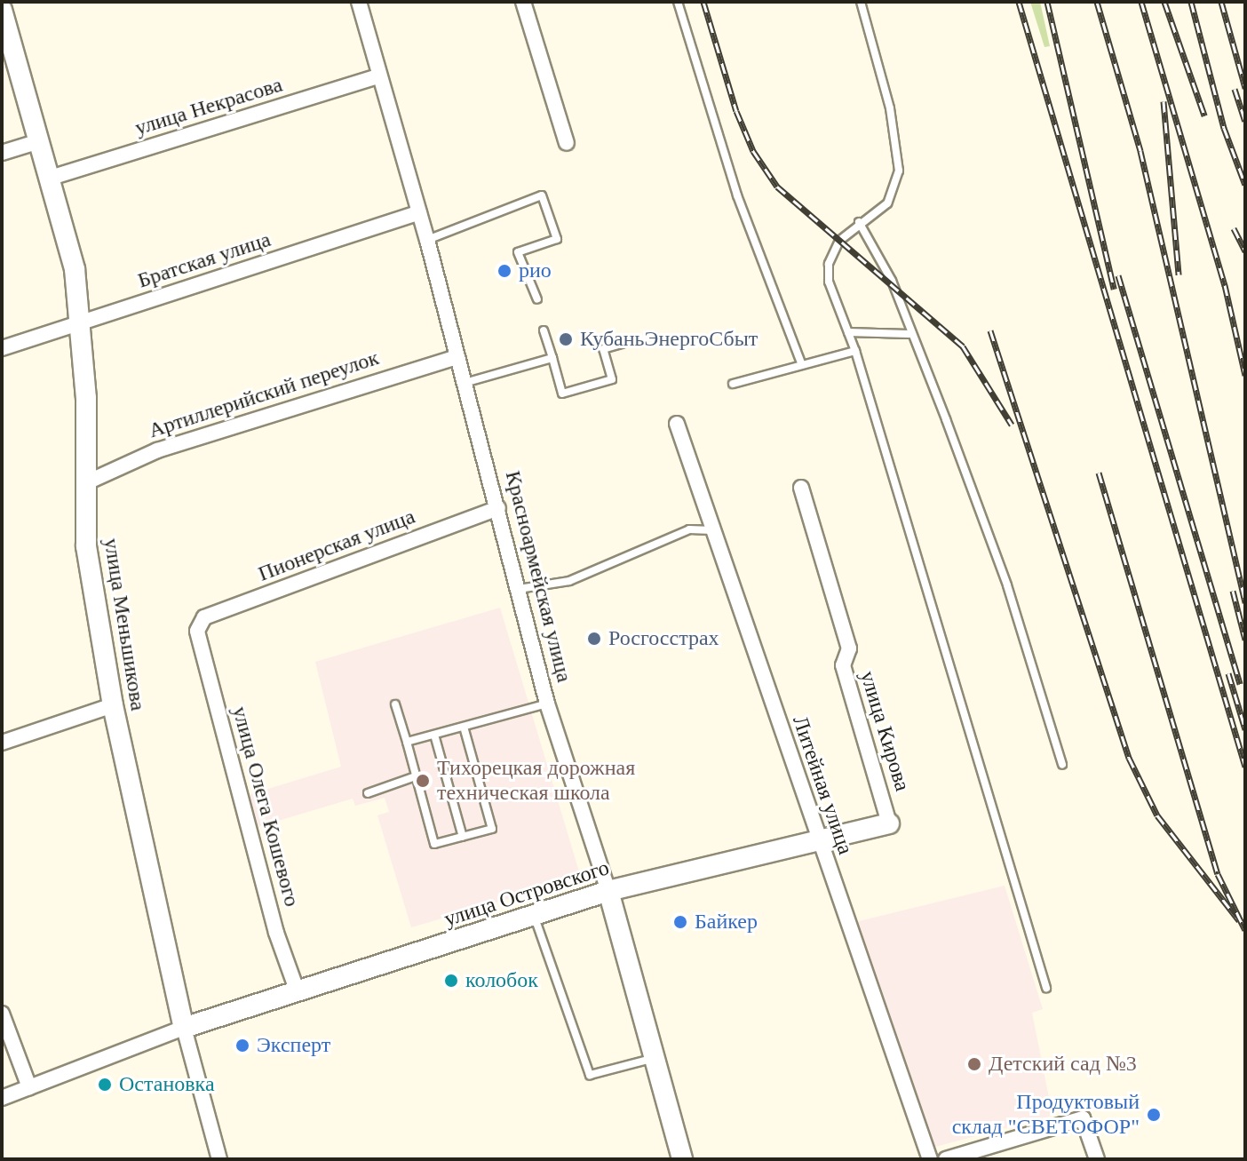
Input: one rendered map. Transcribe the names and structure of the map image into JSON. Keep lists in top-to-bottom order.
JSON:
{
  "streets": {
    "street": [
      "улица Некрасова",
      "Братская улица",
      "Артиллерийский переулок",
      "Пионерская улица",
      "Красноармейская улица",
      "улица Меньшикова",
      "улица Кирова",
      "Литейная улица",
      "улица Олега Кошевого",
      "улица Островского"
    ]
  },
  "crossings": [
    ["улица Некрасова", "Красноармейская улица"],
    ["улица Некрасова", "улица Меньшикова"],
    ["Братская улица", "Красноармейская улица"],
    ["Братская улица", "улица Меньшикова"],
    ["Артиллерийский переулок", "Красноармейская улица"],
    ["Артиллерийский переулок", "улица Меньшикова"],
    ["Пионерская улица", "Красноармейская улица"],
    ["Пионерская улица", "улица Олега Кошевого"],
    ["Красноармейская улица", "улица Островского"],
    ["улица Меньшикова", "улица Островского"],
    ["улица Кирова", "улица Островского"],
    ["Литейная улица", "улица Островского"],
    ["улица Олега Кошевого", "улица Островского"]
  ],
  "places": [
    "рио",
    "КубаньЭнергоСбыт",
    "Росгосстрах",
    "Тихорецкая дорожная техническая школа",
    "Байкер",
    "колобок",
    "Эксперт",
    "Детский сад №3",
    "Остановка",
    "Продуктовый склад \"СВЕТОФОР\""
  ]
}
